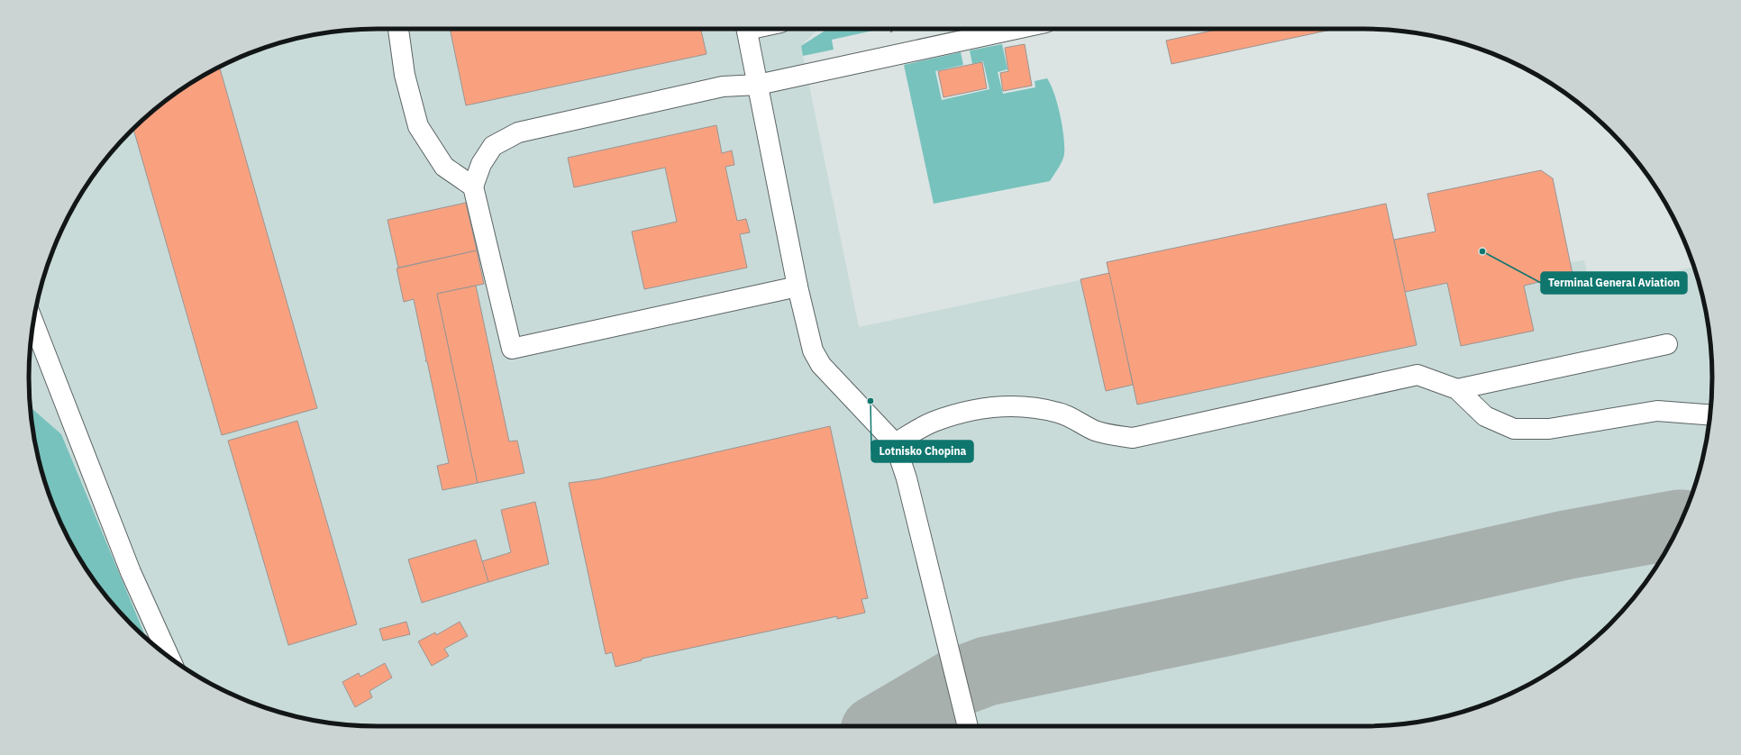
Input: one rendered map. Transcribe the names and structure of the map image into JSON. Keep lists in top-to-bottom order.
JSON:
{
  "places": ["Terminal General Aviation", "Lotnisko Chopina"]
}
